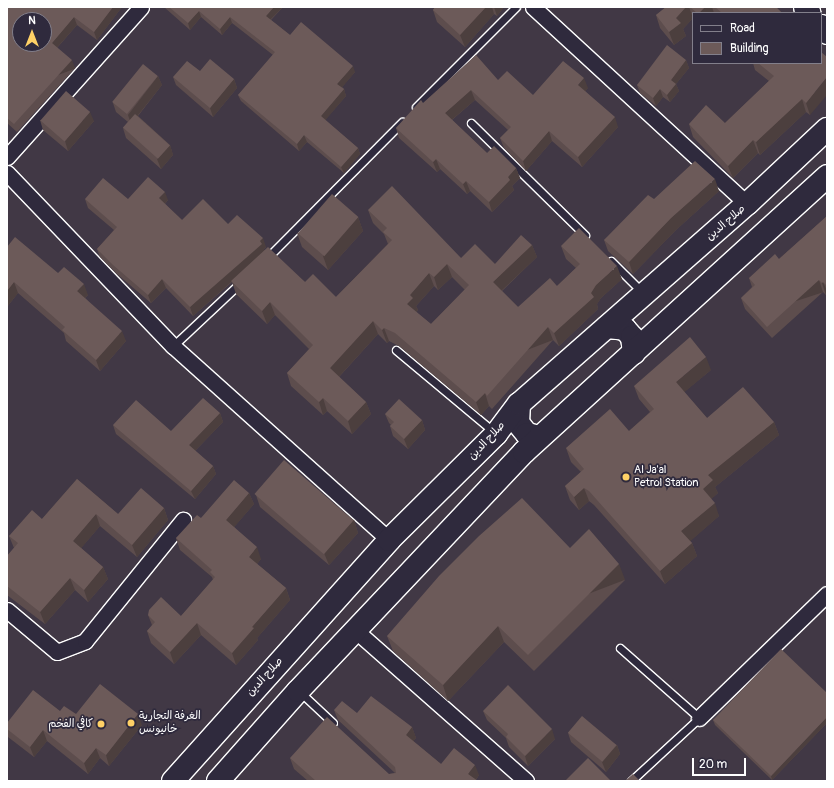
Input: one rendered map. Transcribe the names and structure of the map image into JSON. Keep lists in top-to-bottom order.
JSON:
{
  "streets": {
    "highway": ["صلاح الدين"]
  },
  "places": ["Al Ja'al Petrol Station", "الغرفة التجارية خانيونس", "كافي الفخم"],
  "legend": ["Road", "Building"],
  "scale_bar": "20 m",
  "north": "top"
}
